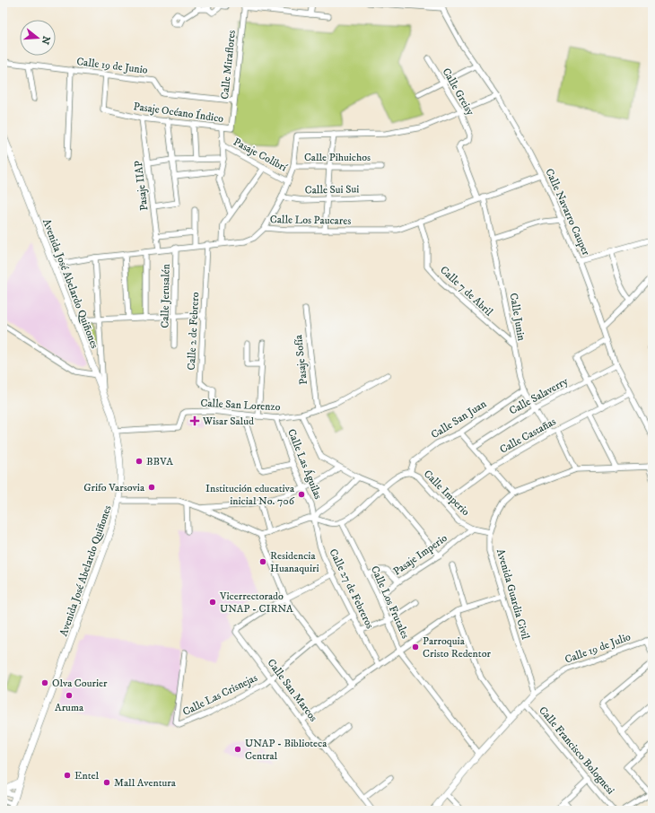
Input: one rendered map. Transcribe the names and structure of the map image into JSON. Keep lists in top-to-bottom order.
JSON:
{
  "streets": {
    "main road": ["Avenida José Abelardo Quiñones"],
    "street": [
      "Calle Miraflores",
      "Calle 19 de Junio",
      "Calle Greisy",
      "Pasaje Océano Índico",
      "Pasaje Colibrí",
      "Calle Pihuichos",
      "Pasaje IIAP",
      "Calle Sui Sui",
      "Calle Navarro Cauper",
      "Calle Los Paucares",
      "Calle 7 de Abril",
      "Calle Jerusalén",
      "Calle Junin",
      "Calle 2 de Febrero",
      "Pasaje Sofía",
      "Calle Salaverry",
      "Calle San Lorenzo",
      "Calle San Juan",
      "Calle Castañas",
      "Calle Las Águilas",
      "Calle Imperio",
      "Pasaje Imperio",
      "Calle 27 de Febreros",
      "Avenida Guardia Civil",
      "Calle Los Frutales",
      "Calle 19 de Julio",
      "Calle San Marcos",
      "Calle Las Crisnejas",
      "Calle Francisco Bolognesi"
    ]
  },
  "crossings": [
    ["Calle Miraflores", "Calle 19 de Junio"],
    ["Calle Miraflores", "Pasaje Océano Índico"],
    ["Calle 19 de Junio", "Pasaje Océano Índico"],
    ["Calle Greisy", "Calle Junin"],
    ["Pasaje Océano Índico", "Pasaje IIAP"],
    ["Pasaje IIAP", "Calle Los Paucares"],
    ["Calle Navarro Cauper", "Calle Los Paucares"],
    ["Calle Navarro Cauper", "Calle Salaverry"],
    ["Calle Navarro Cauper", "Calle Castañas"],
    ["Calle Los Paucares", "Avenida José Abelardo Quiñones"],
    ["Calle Los Paucares", "Calle 7 de Abril"],
    ["Calle Los Paucares", "Calle Jerusalén"],
    ["Calle Los Paucares", "Calle Junin"],
    ["Calle Los Paucares", "Calle 2 de Febrero"],
    ["Avenida José Abelardo Quiñones", "Calle San Lorenzo"],
    ["Calle 7 de Abril", "Calle Junin"],
    ["Calle Junin", "Calle Salaverry"],
    ["Calle Junin", "Calle San Juan"],
    ["Calle Junin", "Calle Castañas"],
    ["Calle 2 de Febrero", "Calle San Lorenzo"],
    ["Pasaje Sofía", "Calle San Lorenzo"],
    ["Calle San Lorenzo", "Calle Las Águilas"],
    ["Calle San Juan", "Calle Imperio"],
    ["Calle Castañas", "Calle Imperio"],
    ["Calle Las Águilas", "Calle 27 de Febreros"],
    ["Calle Imperio", "Pasaje Imperio"],
    ["Calle Imperio", "Avenida Guardia Civil"],
    ["Pasaje Imperio", "Calle Los Frutales"],
    ["Calle 27 de Febreros", "Calle Las Crisnejas"],
    ["Avenida Guardia Civil", "Calle 19 de Julio"],
    ["Calle San Marcos", "Calle Las Crisnejas"]
  ],
  "places": {
    "health": ["Wisar Salud"],
    "other": [
      "BBVA",
      "Grifo Varsovia",
      "Institución educativa inicial No. 706",
      "Residencia Huanaquiri",
      "Vicerrectorado UNAP - CIRNA",
      "Parroquia Cristo Redentor",
      "Olva Courier",
      "Aruma",
      "UNAP - Biblioteca Central",
      "Entel",
      "Mall Aventura"
    ]
  },
  "north": "right"
}
